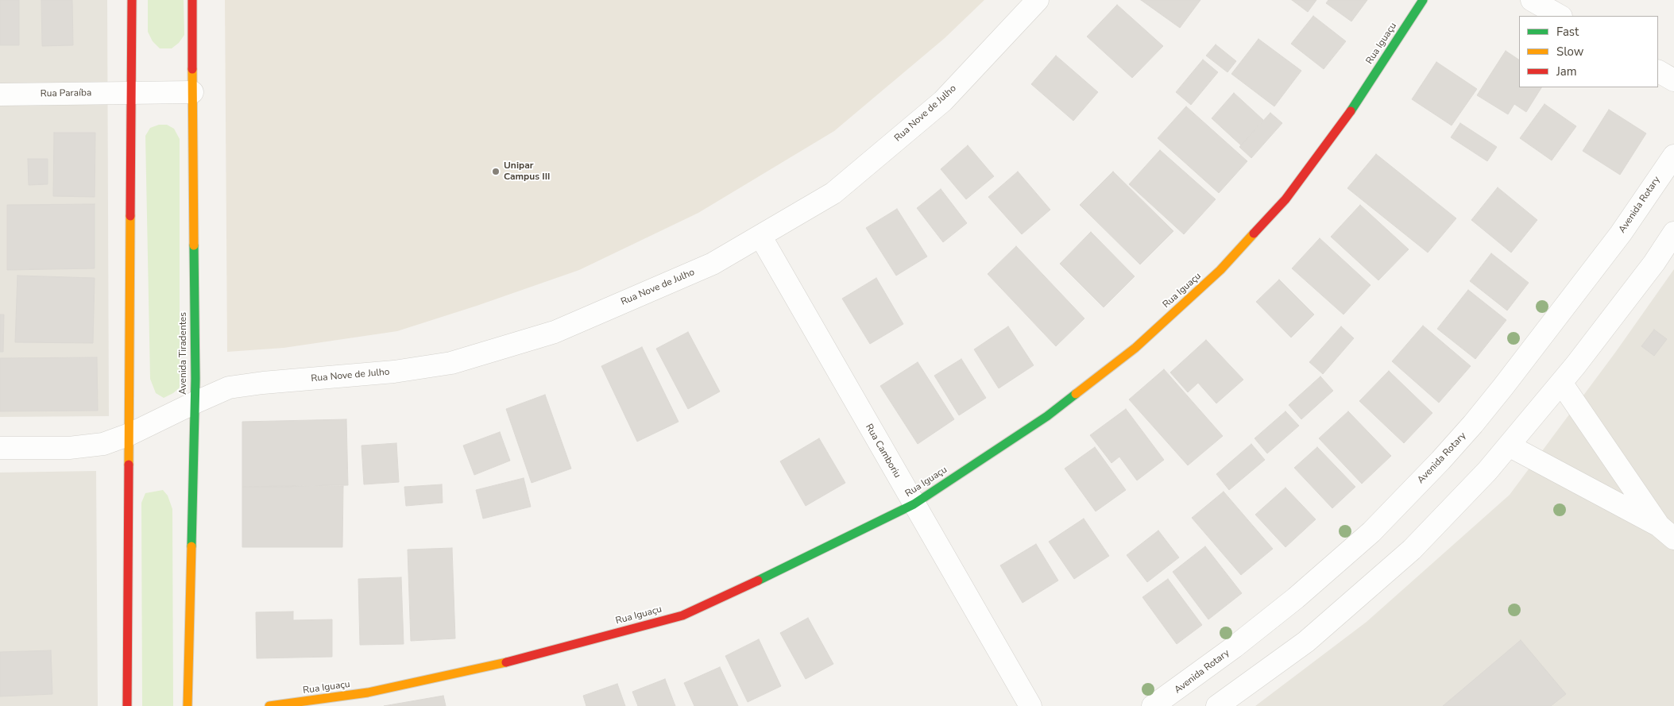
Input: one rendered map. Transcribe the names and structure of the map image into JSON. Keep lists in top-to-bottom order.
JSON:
{
  "streets": {
    "main road": ["Rua Iguaçu", "Avenida Tiradentes"],
    "street": [
      "Rua Paraíba",
      "Rua Nove de Julho",
      "Avenida Rotary",
      "Rua Camboriu"
    ]
  },
  "crossings": [
    ["Rua Iguaçu", "Rua Camboriu"],
    ["Rua Paraíba", "Avenida Tiradentes"],
    ["Rua Nove de Julho", "Avenida Tiradentes"],
    ["Rua Nove de Julho", "Rua Camboriu"]
  ],
  "places": ["Unipar Campus III"],
  "legend": ["Fast", "Slow", "Jam"]
}
